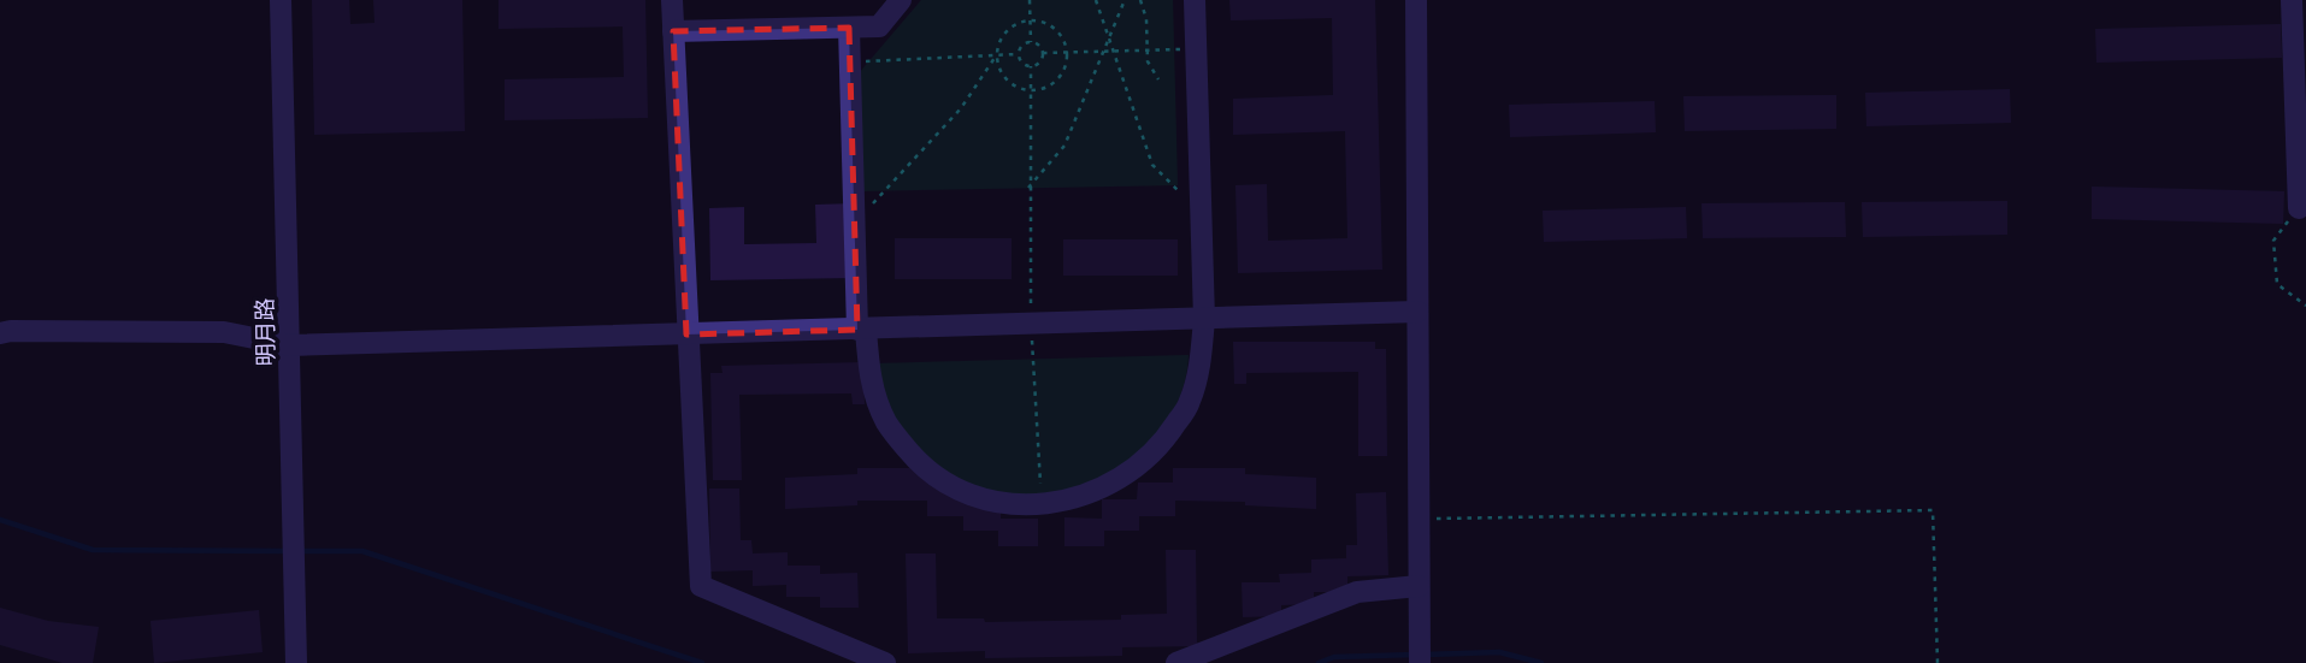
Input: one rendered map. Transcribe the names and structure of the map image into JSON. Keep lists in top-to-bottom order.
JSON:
{
  "streets": {
    "street": ["明月路"]
  }
}
